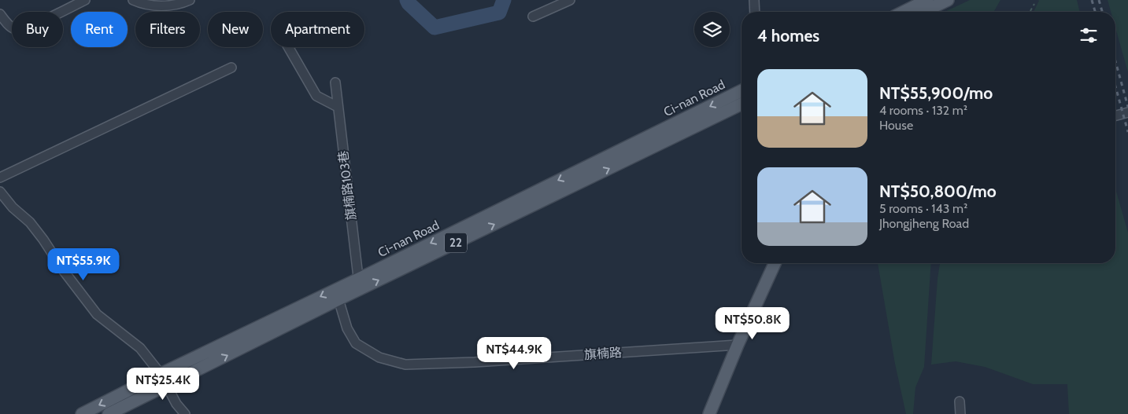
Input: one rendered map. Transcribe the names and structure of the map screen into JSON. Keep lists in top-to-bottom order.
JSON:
{
  "streets": {
    "main road": ["Ci-nan Road", "22"],
    "street": ["旗楠路103巷", "旗楠路"]
  },
  "crossings": [
    ["Ci-nan Road", "旗楠路103巷"],
    ["Ci-nan Road", "旗楠路"]
  ],
  "page": {
    "chip": [
      "Buy",
      "Rent",
      "Filters",
      "New",
      "Apartment"
    ],
    "heading": "4 homes",
    "list": [
      {
        "name": "NT$55,900/mo",
        "note": "4 rooms · 132 m² · House"
      },
      {
        "name": "NT$50,800/mo",
        "note": "5 rooms · 143 m² · Jhongjheng Road"
      }
    ],
    "price": [
      "NT$55.9K",
      "NT$50.8K",
      "NT$44.9K",
      "NT$25.4K"
    ]
  }
}
